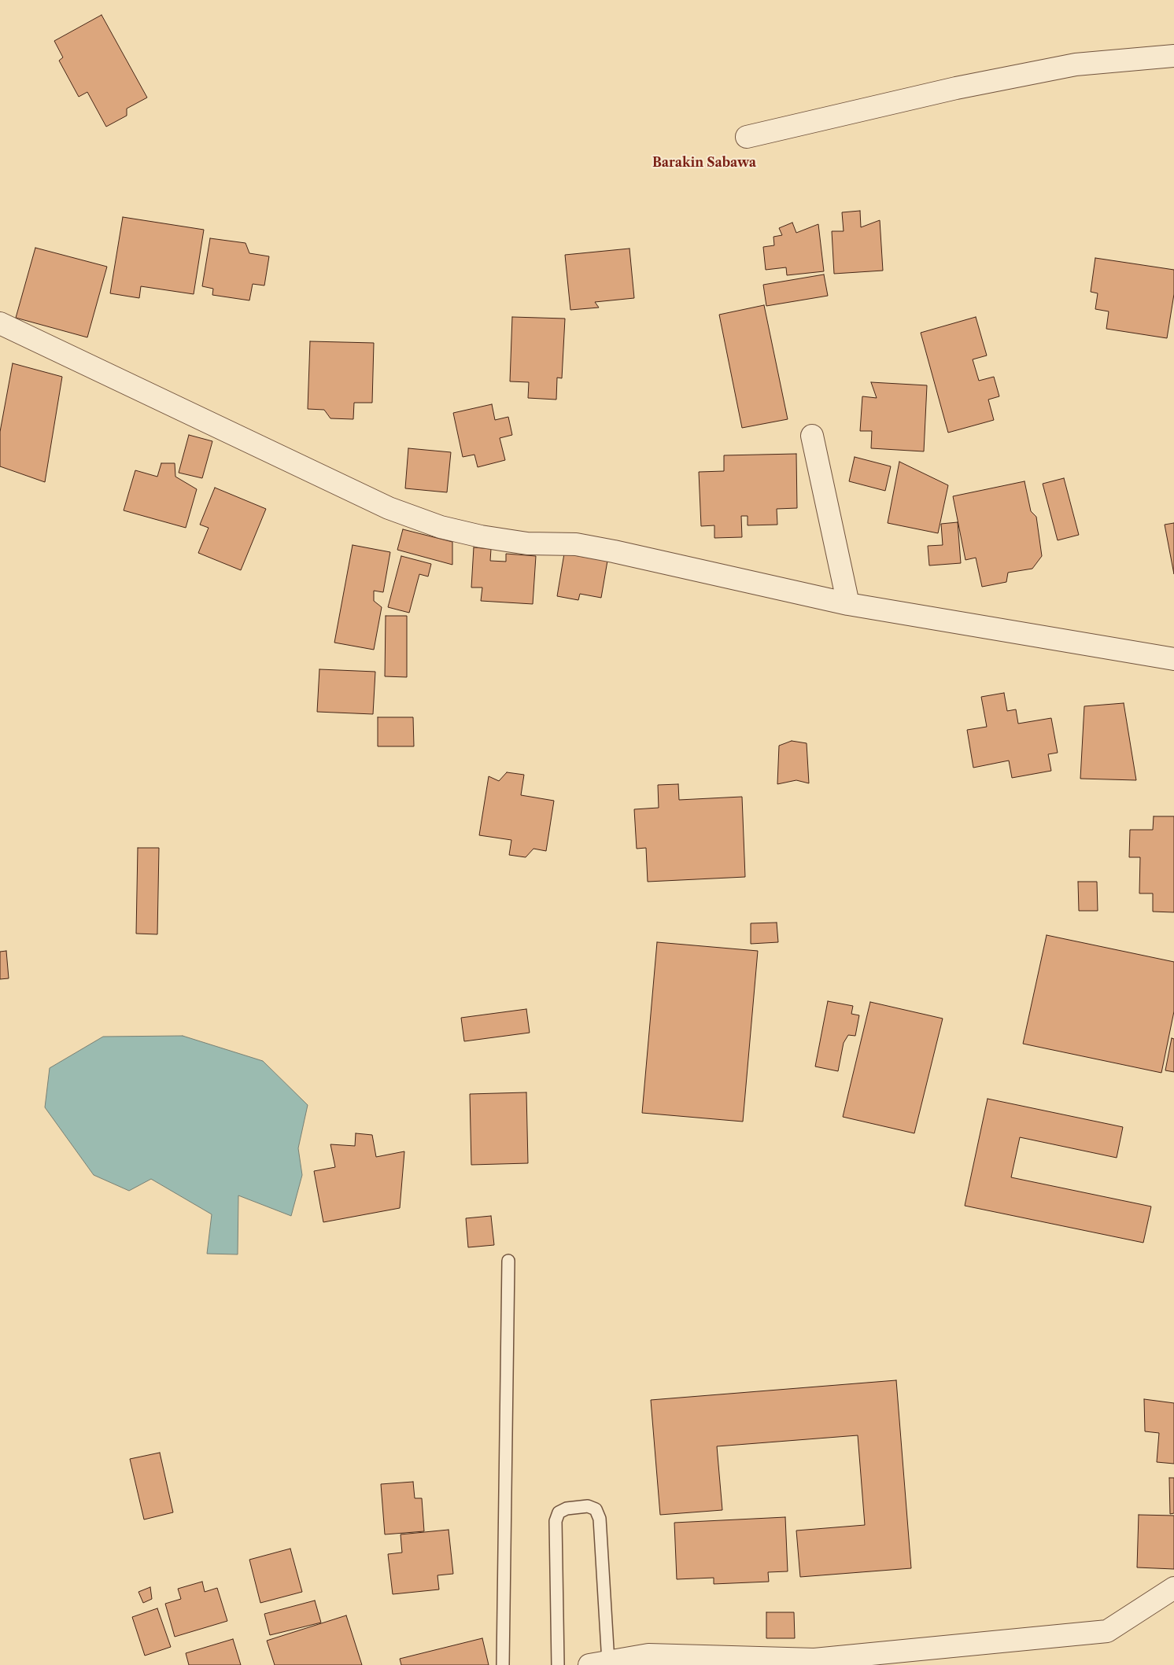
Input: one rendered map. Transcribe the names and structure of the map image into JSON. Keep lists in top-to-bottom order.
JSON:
{
  "districts": ["Barakin Sabawa"]
}
